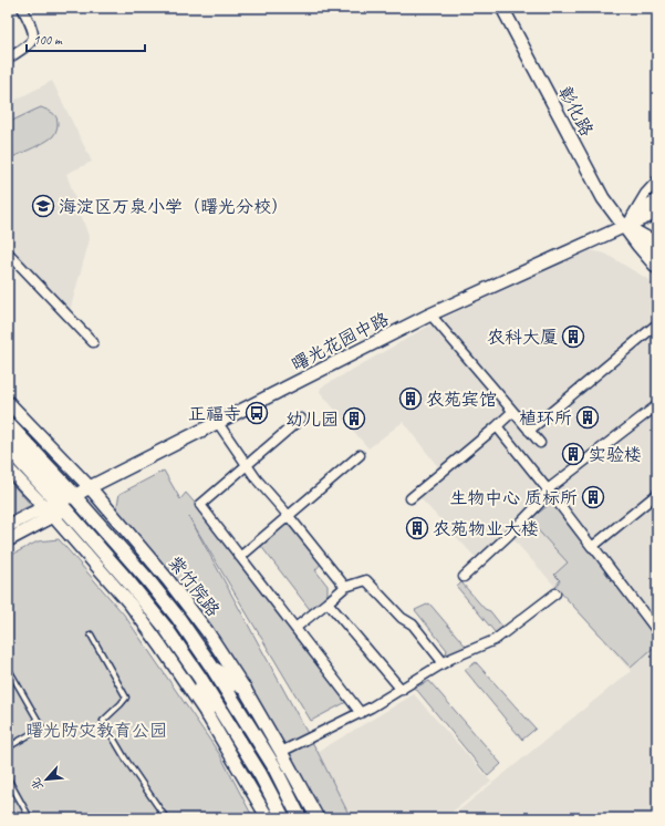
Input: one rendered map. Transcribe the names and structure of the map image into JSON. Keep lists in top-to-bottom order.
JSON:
{
  "streets": {
    "highway": ["紫竹院路"],
    "street": ["彰化路", "曙光花园中路"]
  },
  "crossings": [
    ["彰化路", "曙光花园中路"],
    ["曙光花园中路", "紫竹院路"]
  ],
  "parks": ["曙光防灾教育公园"],
  "places": {
    "school or university": ["海淀区万泉小学（曙光分校）"],
    "building": [
      "农科大厦",
      "农苑宾馆",
      "植环所",
      "幼儿园",
      "实验楼",
      "生物中心 质标所",
      "农苑物业大楼"
    ],
    "bus stop": ["正福寺"]
  },
  "scale_bar": "100 m",
  "north": "bottom left"
}
